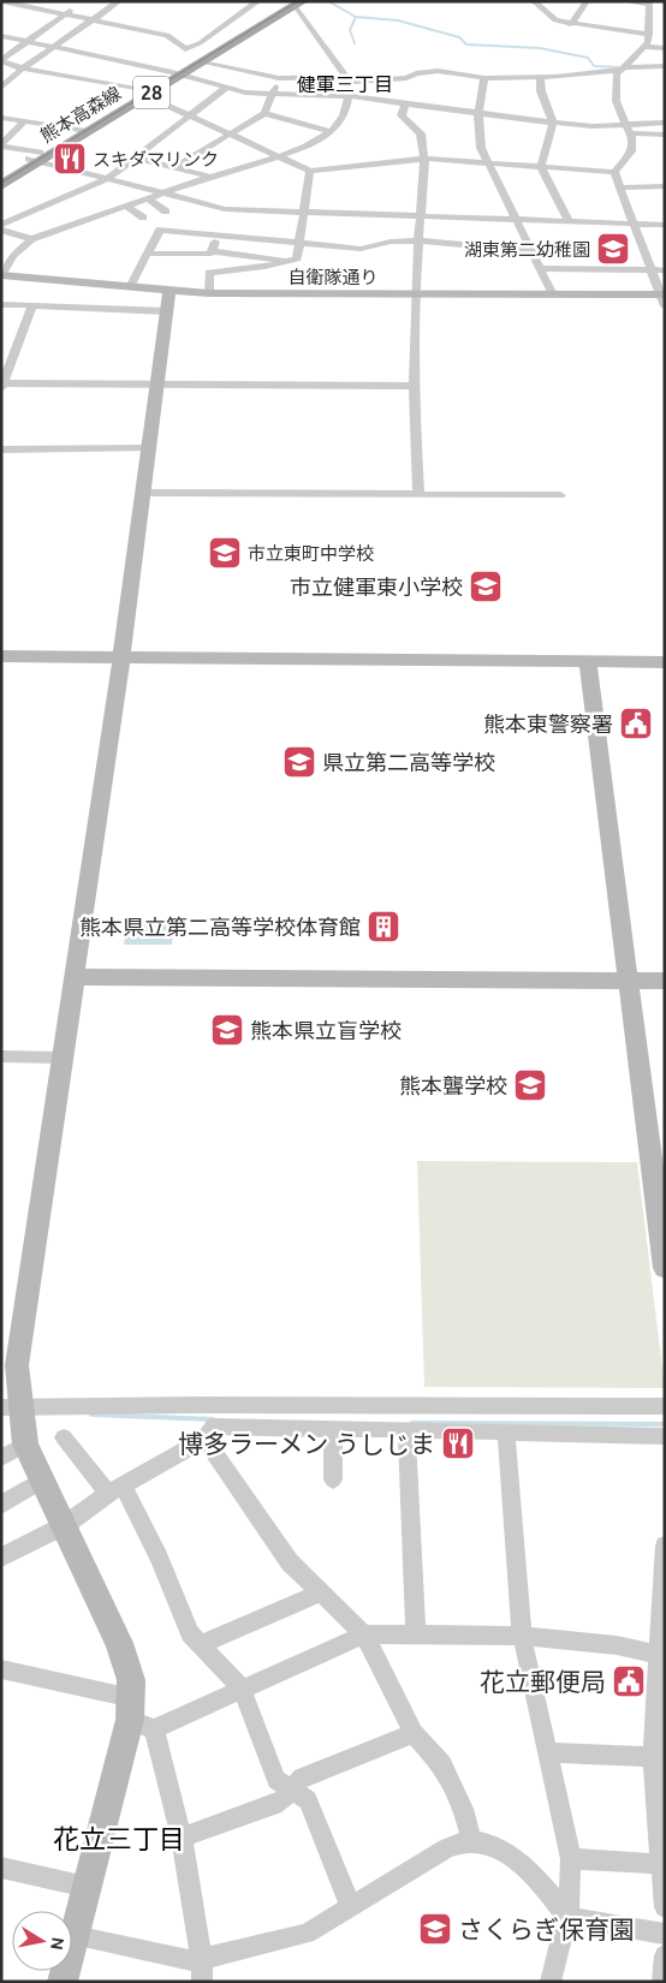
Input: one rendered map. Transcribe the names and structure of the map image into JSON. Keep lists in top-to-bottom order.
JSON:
{
  "streets": {
    "main road": ["28", "熊本高森線"],
    "street": ["自衛隊通り"]
  },
  "districts": ["健軍三丁目", "花立三丁目"],
  "places": {
    "restaurant": ["スキダマリンク", "博多ラーメン うしじま"],
    "school or university": [
      "湖東第二幼稚園",
      "市立東町中学校",
      "市立健軍東小学校",
      "県立第二高等学校",
      "熊本県立盲学校",
      "熊本聾学校",
      "さくらぎ保育園"
    ],
    "public building": ["熊本東警察署", "花立郵便局"],
    "building": ["熊本県立第二高等学校体育館"]
  },
  "north": "right"
}
